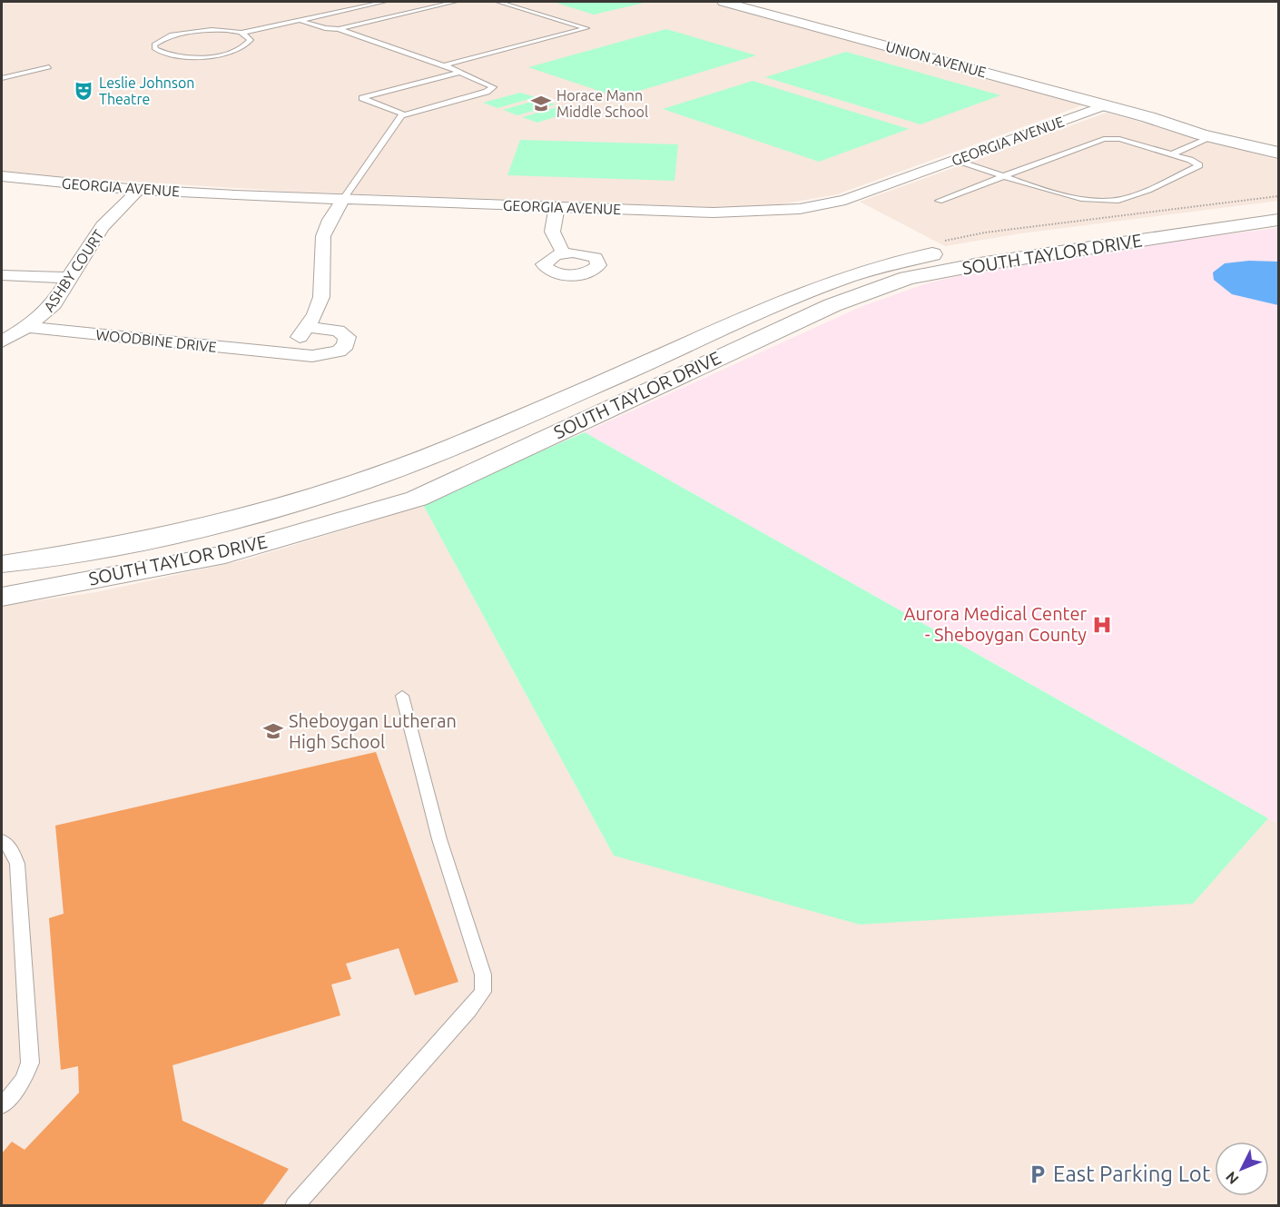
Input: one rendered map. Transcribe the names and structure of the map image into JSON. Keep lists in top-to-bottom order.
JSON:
{
  "streets": {
    "main road": ["UNION AVENUE", "SOUTH TAYLOR DRIVE"],
    "street": ["GEORGIA AVENUE", "ASHBY COURT", "WOODBINE DRIVE"]
  },
  "crossings": [
    ["UNION AVENUE", "GEORGIA AVENUE"],
    ["GEORGIA AVENUE", "ASHBY COURT"],
    ["ASHBY COURT", "WOODBINE DRIVE"]
  ],
  "places": {
    "theatre": ["Leslie Johnson Theatre"],
    "school or university": ["Horace Mann Middle School", "Sheboygan Lutheran High School"],
    "hospital": ["Aurora Medical Center - Sheboygan County"],
    "parking": ["East Parking Lot"]
  },
  "north": "bottom left"
}
